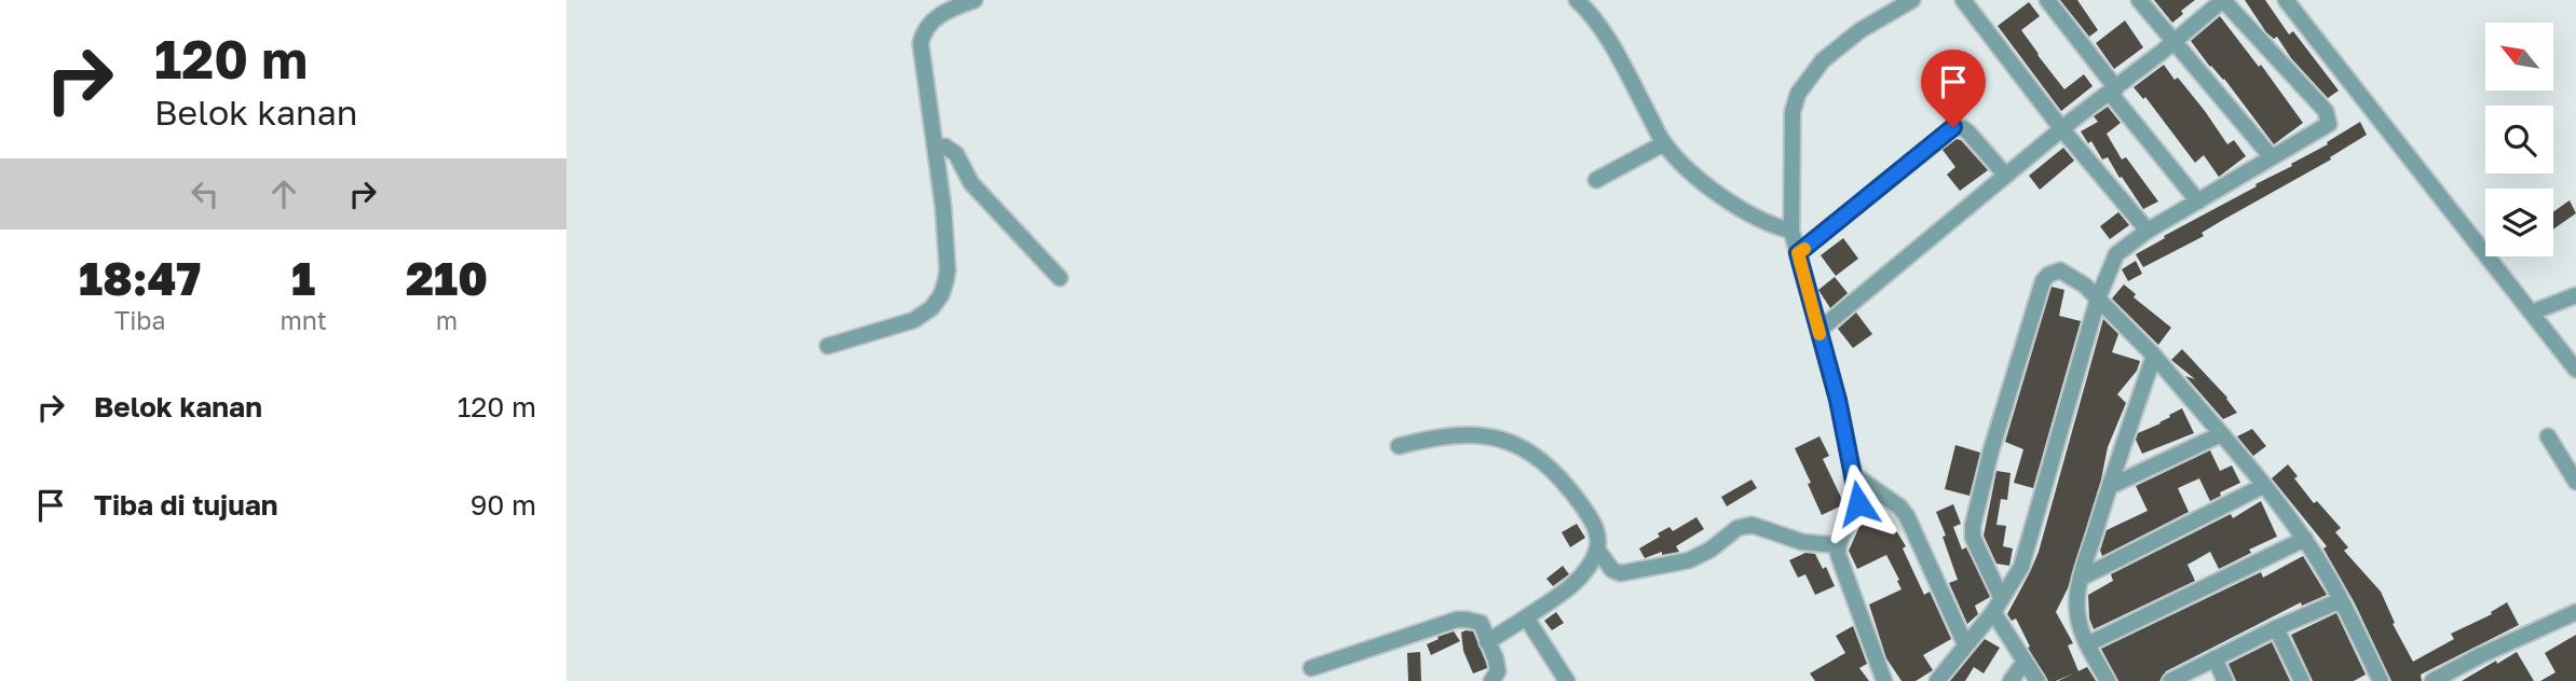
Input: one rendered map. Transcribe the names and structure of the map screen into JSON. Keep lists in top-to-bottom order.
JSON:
{
  "north": "top left",
  "page": {
    "turn": ["120 m", "Belok kanan"],
    "eta": [
      "18:47",
      "Tiba",
      "1",
      "mnt",
      "210",
      "m"
    ],
    "list": [
      {
        "name": "Belok kanan",
        "value": "120 m"
      },
      {
        "name": "Tiba di tujuan",
        "value": "90 m"
      }
    ]
  }
}
